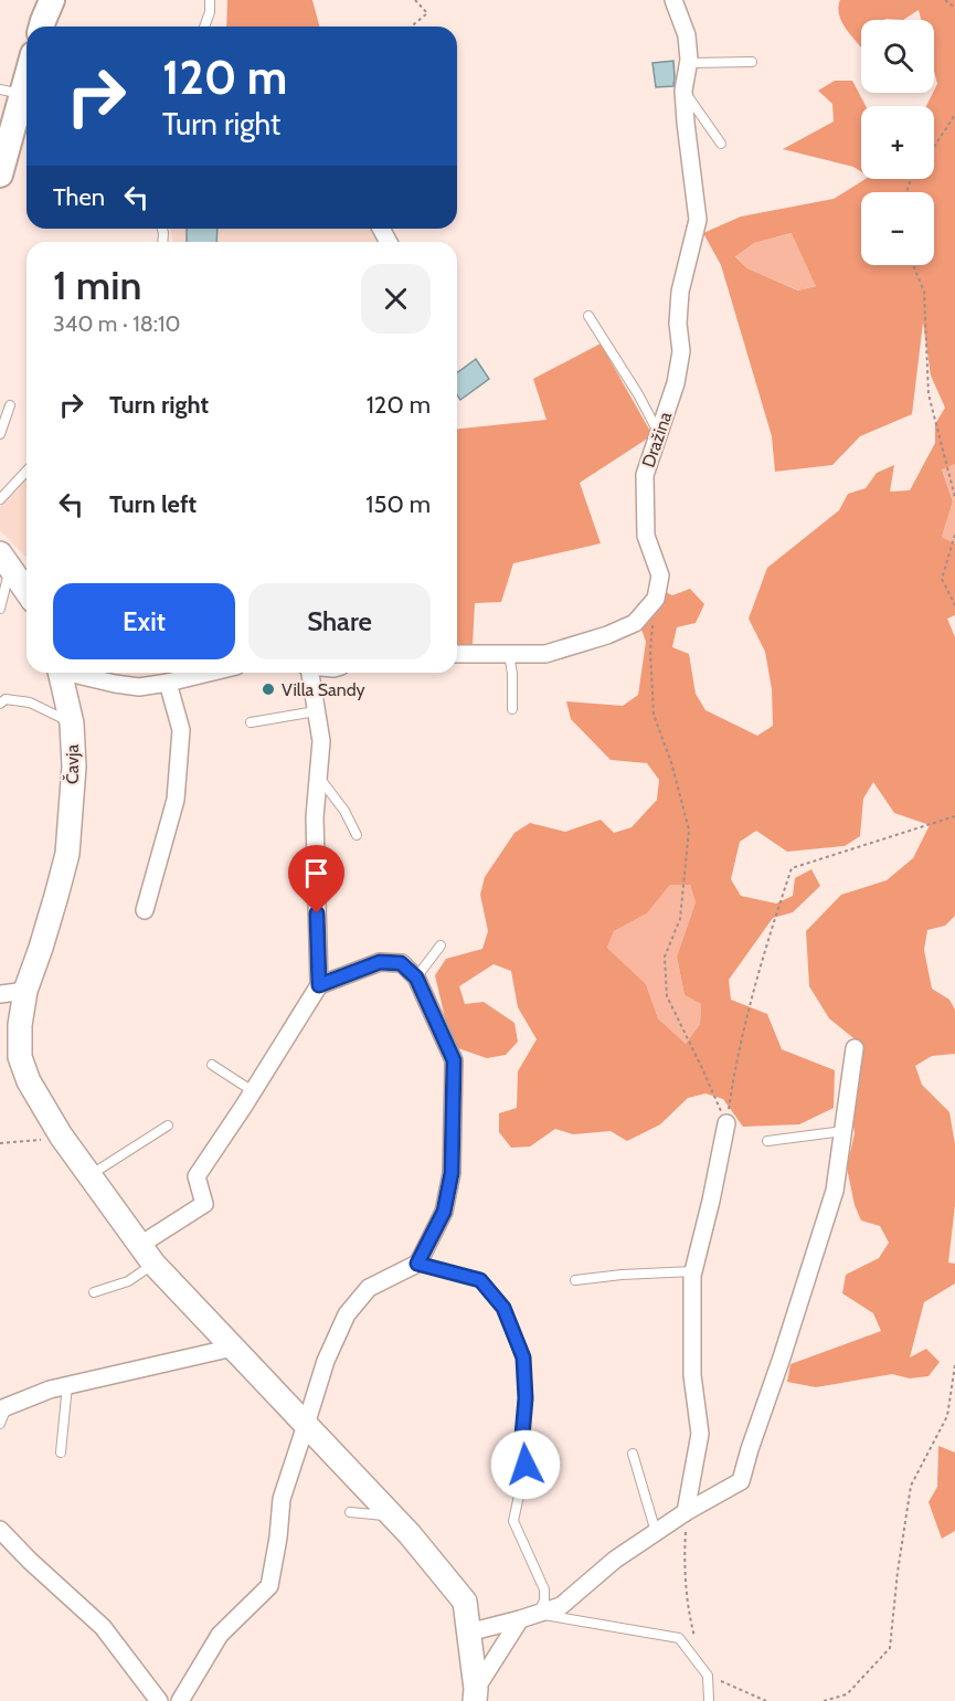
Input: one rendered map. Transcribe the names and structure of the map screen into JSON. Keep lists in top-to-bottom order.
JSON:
{
  "streets": {
    "main road": ["Čavja"],
    "street": ["Dražina"]
  },
  "places": ["Villa Sandy"],
  "page": {
    "map_buttons": ["+", "−"],
    "turn": ["120 m", "Turn right"],
    "then": "Then",
    "heading": ["1 min", "340 m · 18:10"],
    "list": [
      {
        "name": "Turn right",
        "value": "120 m"
      },
      {
        "name": "Turn left",
        "value": "150 m"
      }
    ],
    "buttons": ["Exit", "Share"]
  }
}
